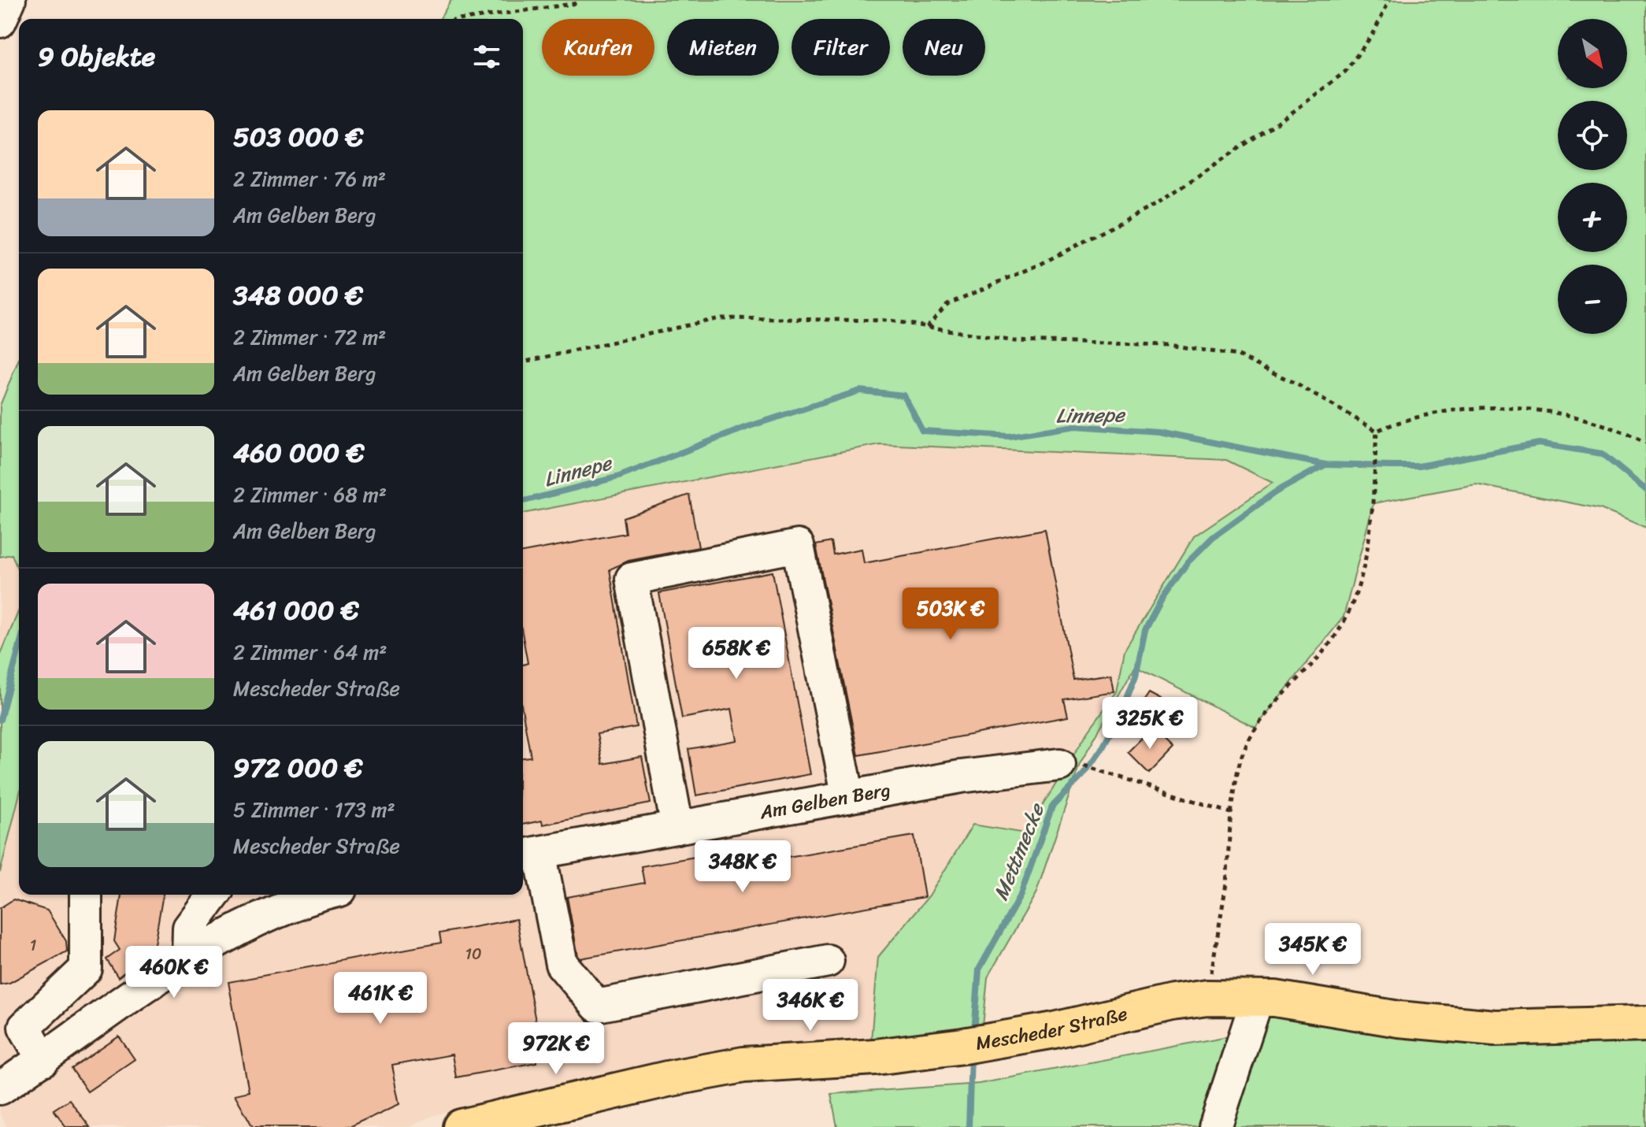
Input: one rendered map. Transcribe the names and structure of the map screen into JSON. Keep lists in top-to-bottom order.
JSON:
{
  "streets": {
    "main road": ["Mescheder Straße"],
    "street": ["Am Gelben Berg"]
  },
  "water": ["Linnepe", "Mettmecke"],
  "house_numbers": ["1", "10"],
  "north": "bottom right",
  "page": {
    "map_buttons": ["+", "−"],
    "chip": [
      "Kaufen",
      "Mieten",
      "Filter",
      "Neu"
    ],
    "heading": "9 Objekte",
    "list": [
      {
        "name": "503 000 €",
        "note": "2 Zimmer · 76 m² · Am Gelben Berg"
      },
      {
        "name": "348 000 €",
        "note": "2 Zimmer · 72 m² · Am Gelben Berg"
      },
      {
        "name": "460 000 €",
        "note": "2 Zimmer · 68 m² · Am Gelben Berg"
      },
      {
        "name": "461 000 €",
        "note": "2 Zimmer · 64 m² · Mescheder Straße"
      },
      {
        "name": "972 000 €",
        "note": "5 Zimmer · 173 m² · Mescheder Straße"
      }
    ],
    "price": [
      "503K €",
      "658K €",
      "325K €",
      "348K €",
      "345K €",
      "460K €",
      "461K €",
      "346K €",
      "972K €"
    ]
  }
}
